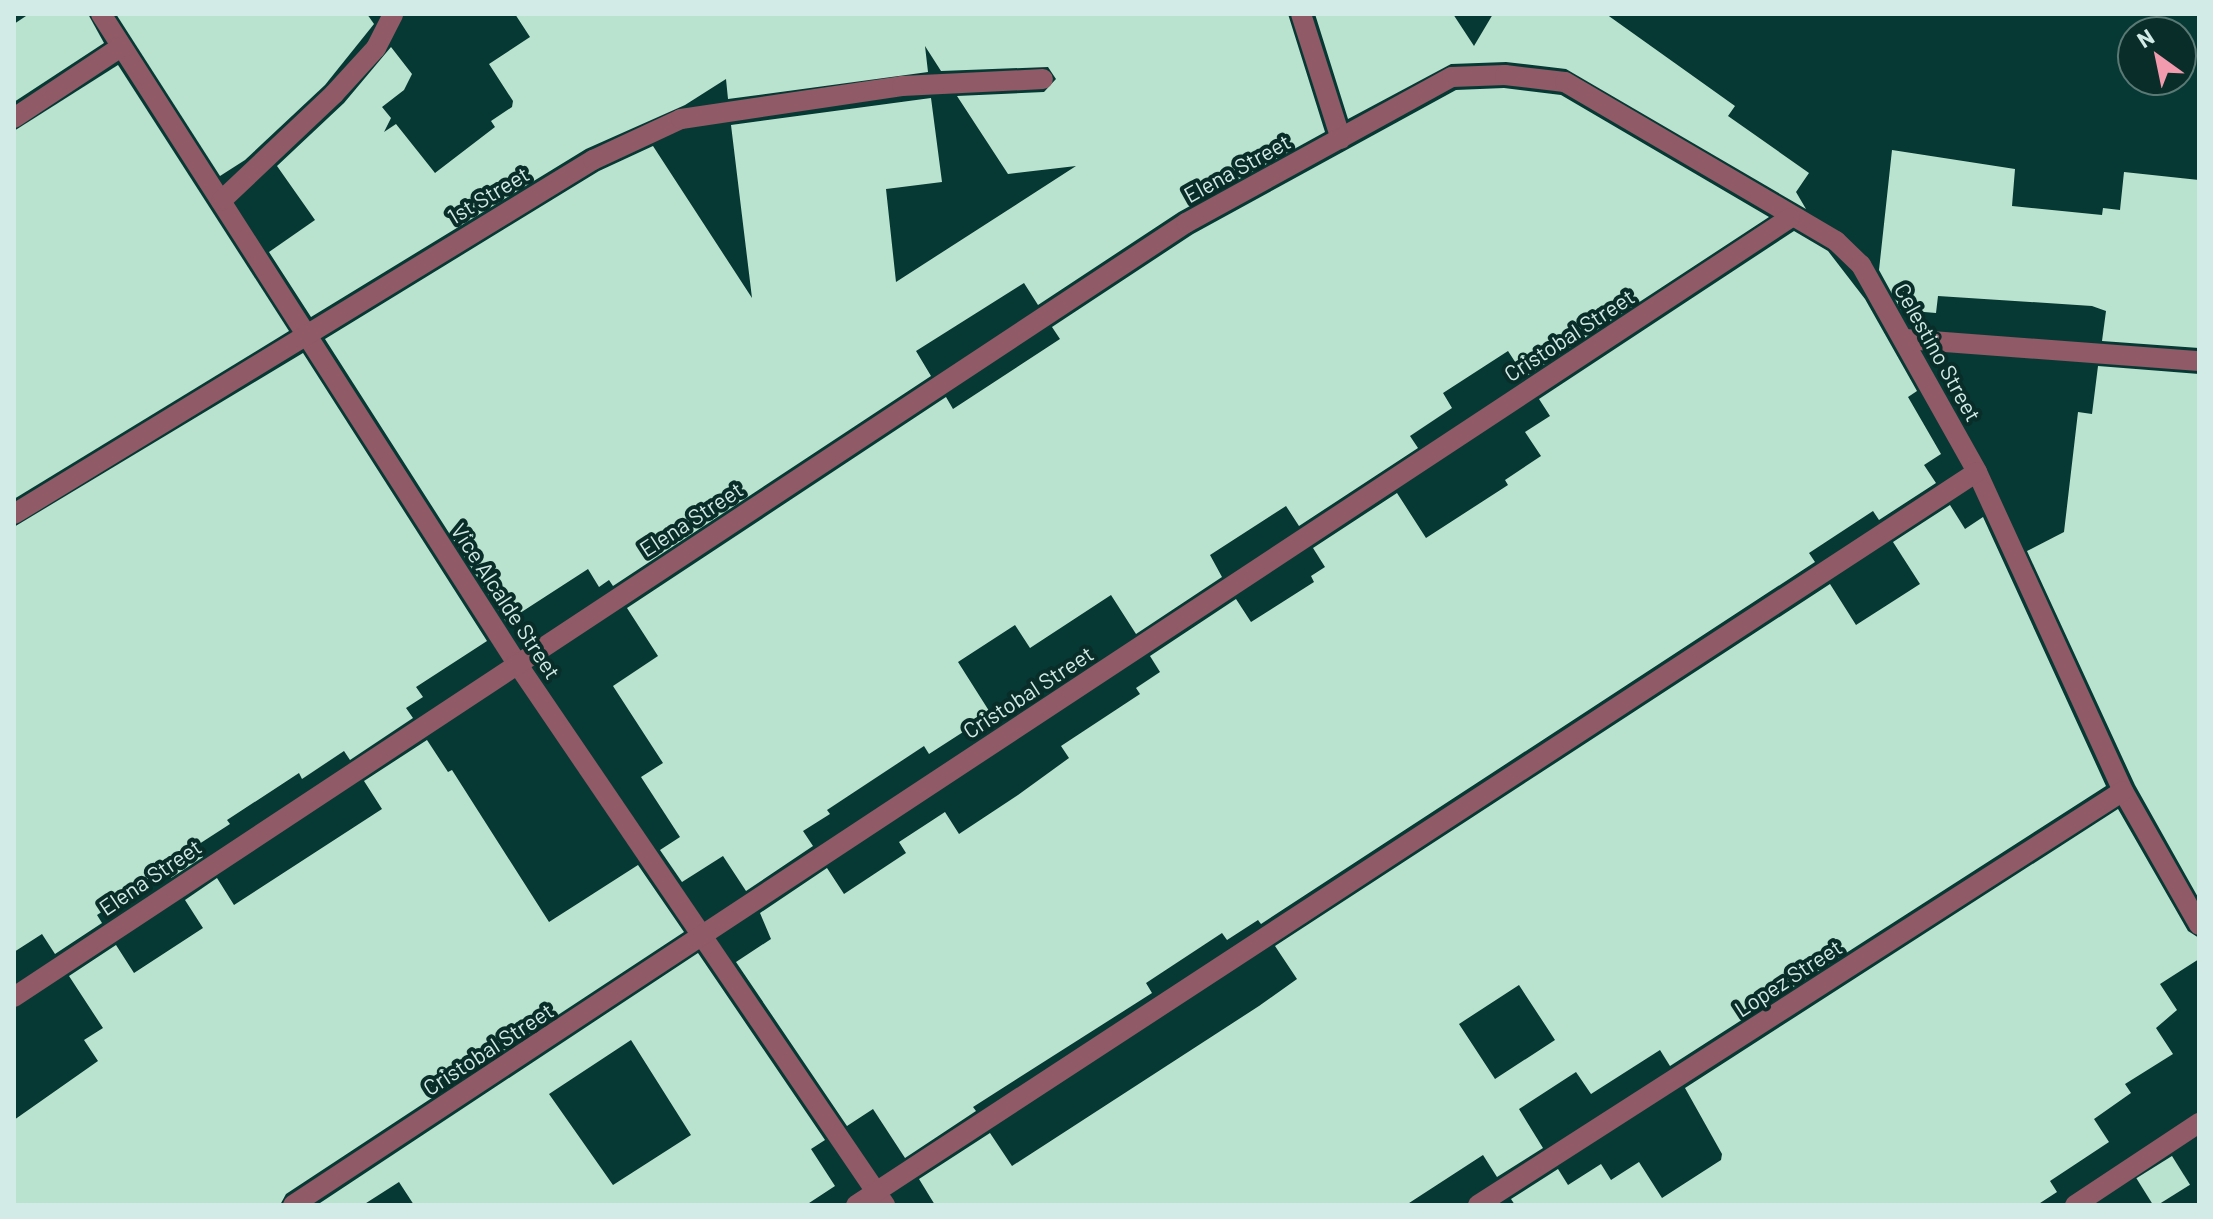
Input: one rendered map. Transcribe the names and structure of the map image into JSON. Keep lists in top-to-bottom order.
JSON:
{
  "streets": {
    "street": [
      "Elena Street",
      "1st Street",
      "Cristobal Street",
      "Celestino Street",
      "Vice Alcalde Street",
      "Lopez Street"
    ]
  },
  "crossings": [
    ["Elena Street", "Celestino Street"],
    ["Elena Street", "Vice Alcalde Street"],
    ["1st Street", "Vice Alcalde Street"],
    ["Cristobal Street", "Celestino Street"],
    ["Cristobal Street", "Vice Alcalde Street"],
    ["Celestino Street", "Lopez Street"]
  ],
  "north": "top left"
}
